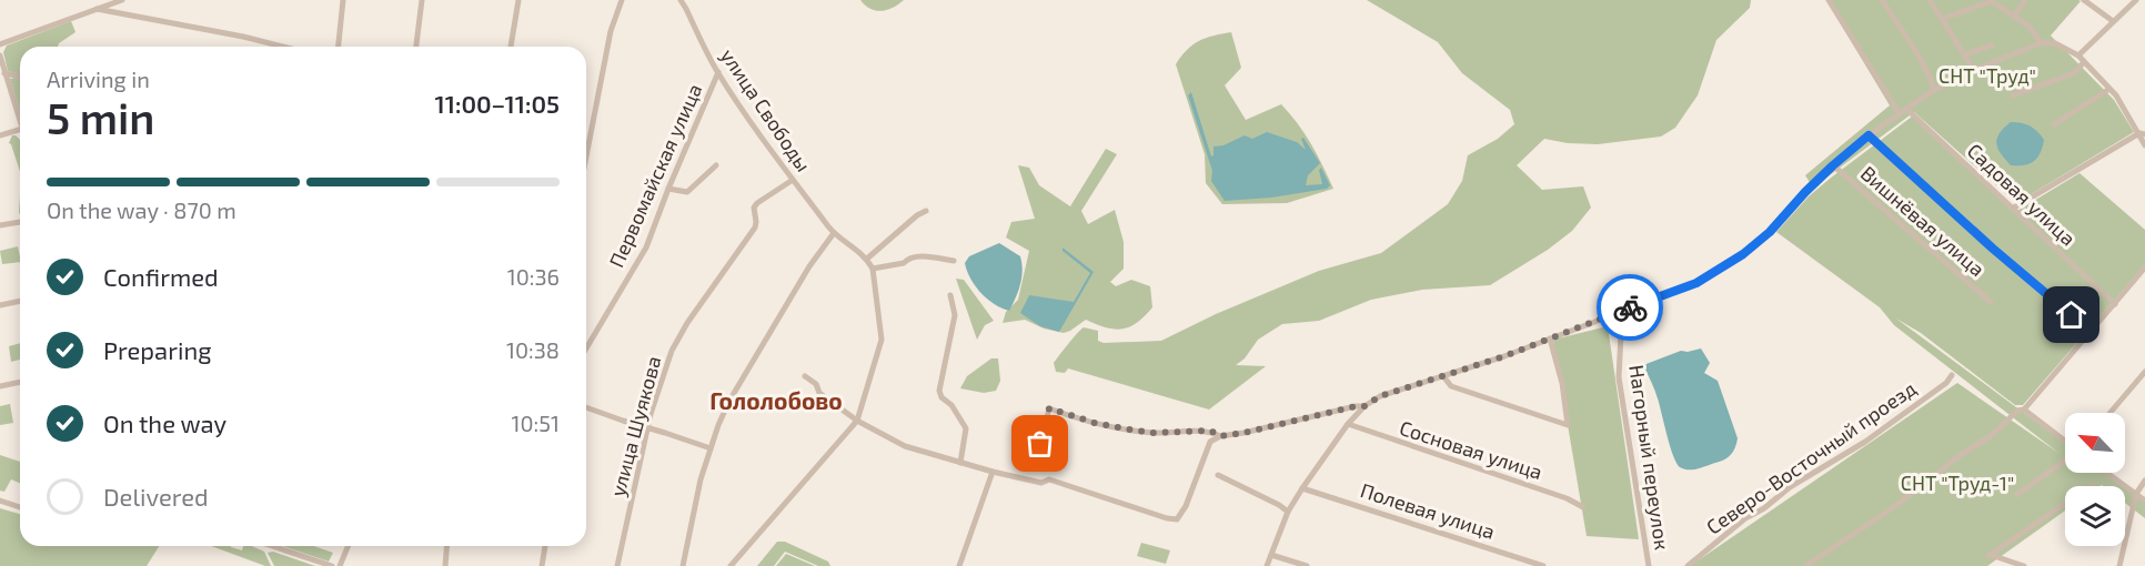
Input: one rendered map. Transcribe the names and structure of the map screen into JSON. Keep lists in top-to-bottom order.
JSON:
{
  "streets": {
    "street": [
      "улица Свободы",
      "Первомайская улица",
      "Садовая улица",
      "Вишнёвая улица",
      "улица Шуякова",
      "Сосновая улица",
      "Нагорный переулок",
      "Северо-Восточный проезд",
      "Полевая улица"
    ]
  },
  "crossings": [
    ["улица Свободы", "Первомайская улица"],
    ["улица Свободы", "улица Шуякова"]
  ],
  "districts": ["Гололобово"],
  "parks": ["СНТ \"Труд\"", "СНТ \"Труд-1\""],
  "north": "top left",
  "page": {
    "heading": ["5 min", "Arriving in", "11:00–11:05"],
    "bar": "On the way · 870 m",
    "list": [
      ["Confirmed", "10:36"],
      ["Preparing", "10:38"],
      ["On the way", "10:51"],
      "Delivered"
    ]
  }
}
